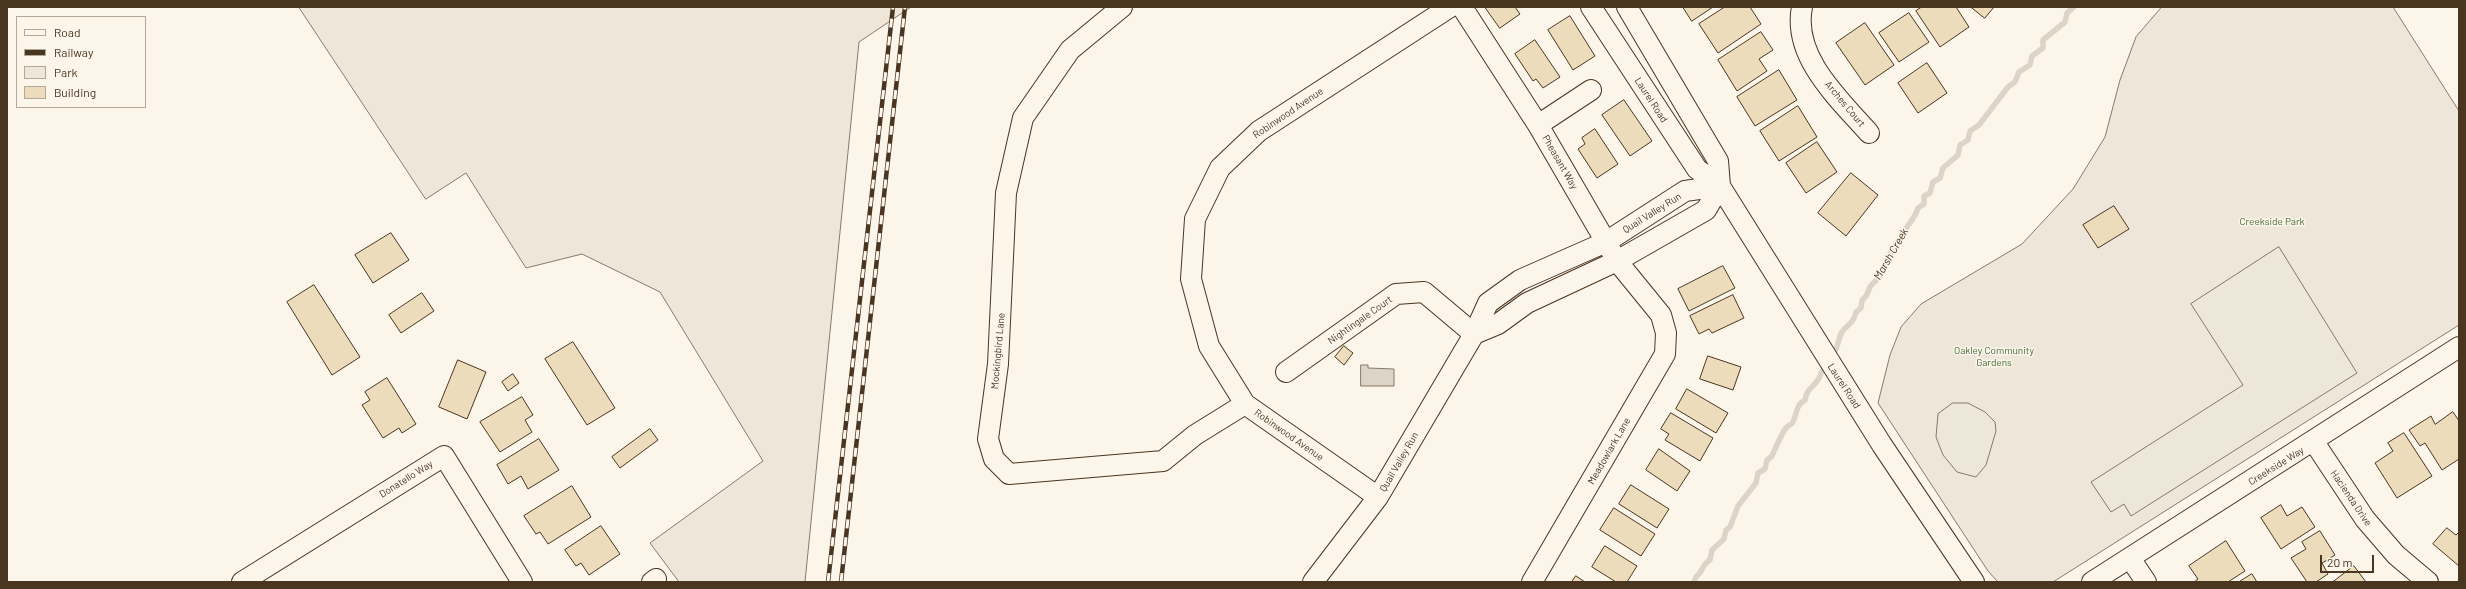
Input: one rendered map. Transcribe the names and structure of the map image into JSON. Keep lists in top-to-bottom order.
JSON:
{
  "streets": {
    "street": [
      "Laurel Road",
      "Arches Court",
      "Robinwood Avenue",
      "Pheasant Way",
      "Quail Valley Run",
      "Nightingale Court",
      "Mockingbird Lane",
      "Meadowlark Lane",
      "Creekside Way",
      "Donatello Way",
      "Hacienda Drive"
    ]
  },
  "crossings": [
    ["Laurel Road", "Quail Valley Run"],
    ["Robinwood Avenue", "Quail Valley Run"],
    ["Robinwood Avenue", "Mockingbird Lane"],
    ["Pheasant Way", "Quail Valley Run"],
    ["Pheasant Way", "Meadowlark Lane"],
    ["Quail Valley Run", "Nightingale Court"],
    ["Creekside Way", "Hacienda Drive"]
  ],
  "water": ["Marsh Creek"],
  "parks": ["Creekside Park", "Oakley Community Gardens"],
  "legend": [
    "Road",
    "Railway",
    "Park",
    "Building"
  ],
  "scale_bar": "20 m"
}
